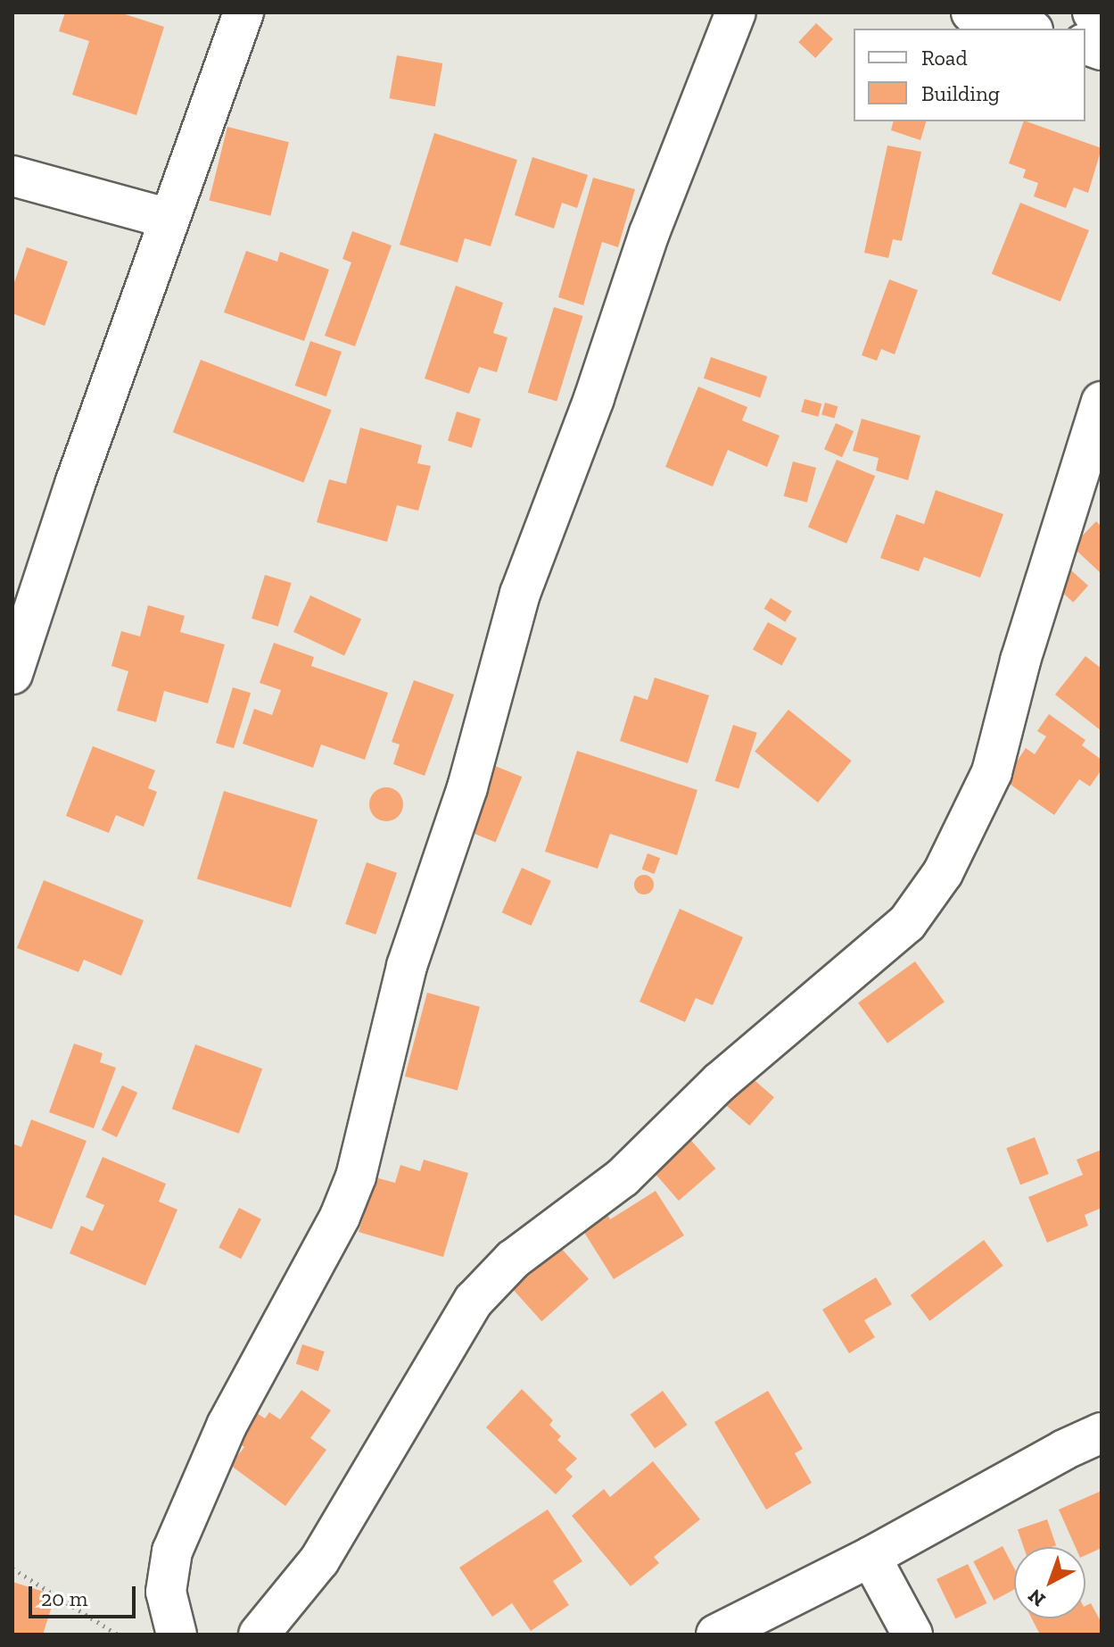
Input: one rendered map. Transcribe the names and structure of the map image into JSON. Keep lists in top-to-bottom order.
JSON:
{
  "legend": ["Road", "Building"],
  "scale_bar": "20 m",
  "north": "bottom left"
}
